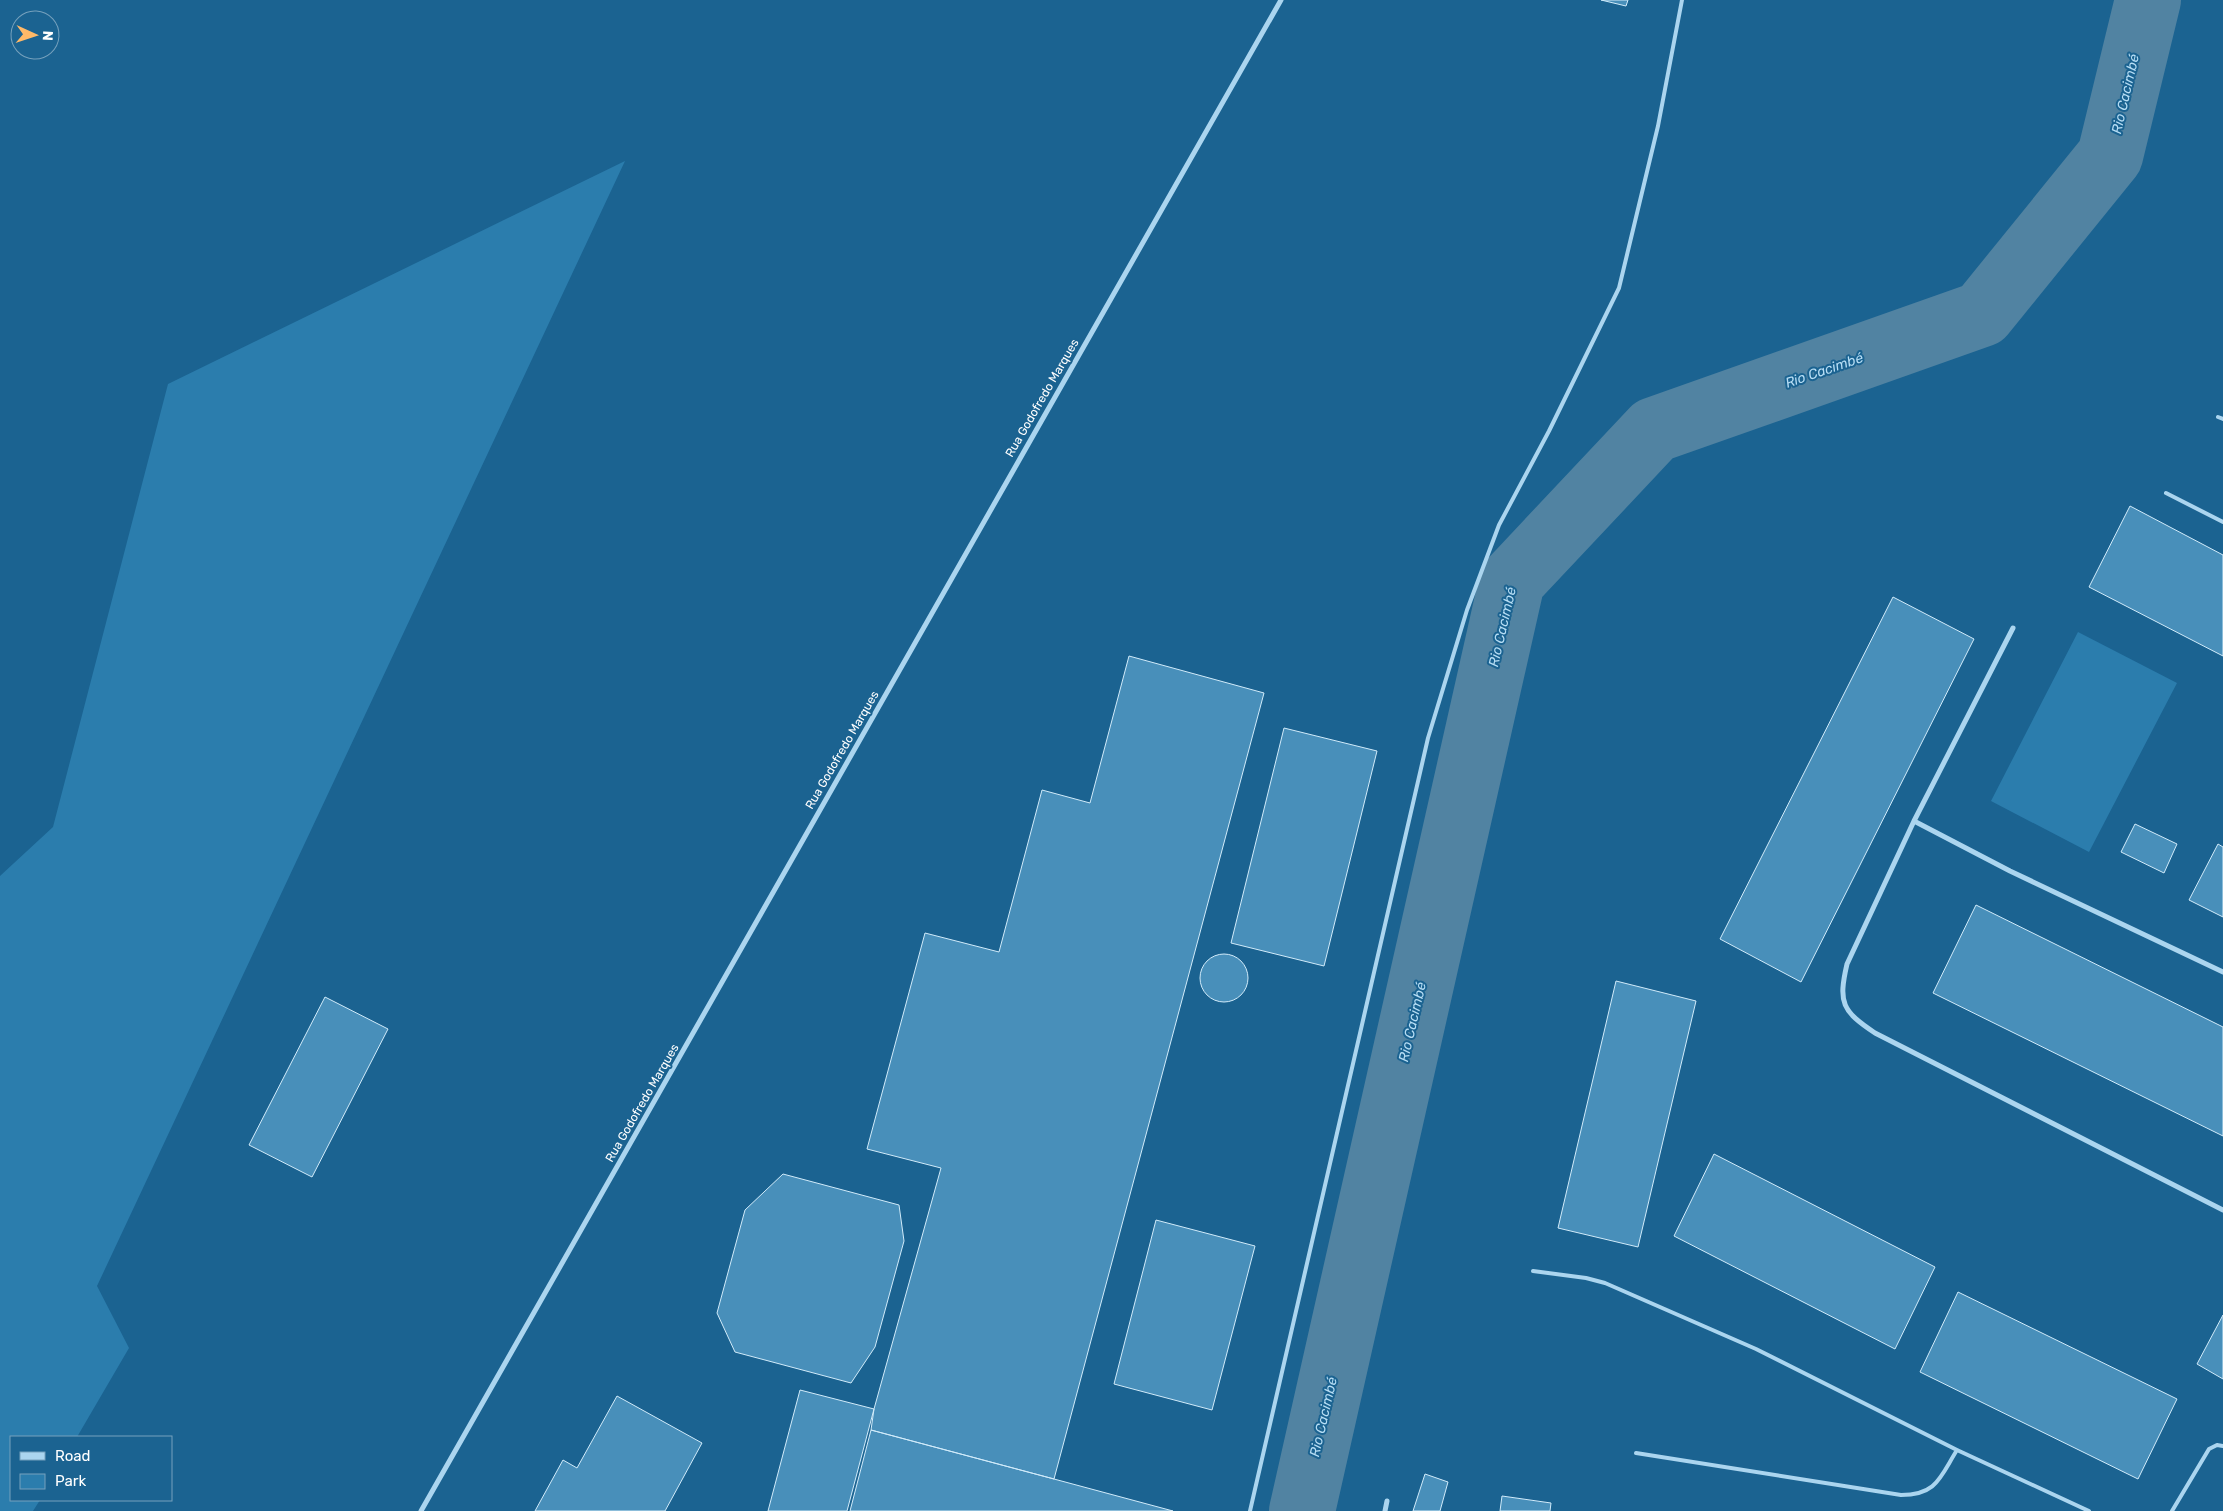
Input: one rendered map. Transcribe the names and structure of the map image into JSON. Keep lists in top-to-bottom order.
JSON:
{
  "streets": {
    "street": ["Rua Godofredo Marques"]
  },
  "water": ["Rio Cacimbé"],
  "legend": ["Road", "Park"],
  "north": "right"
}
